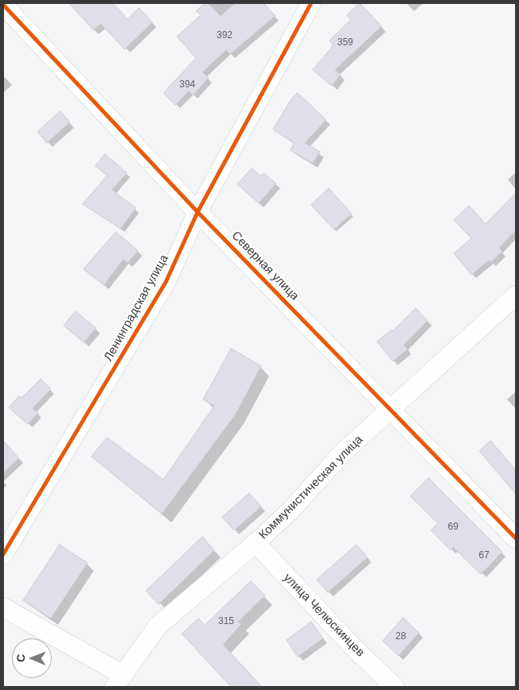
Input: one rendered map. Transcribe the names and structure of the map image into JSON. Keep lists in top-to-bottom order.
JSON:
{
  "streets": {
    "street": [
      "Северная улица",
      "Ленинградская улица",
      "Коммунистическая улица",
      "улица Челюскинцев"
    ]
  },
  "crossings": [
    ["Северная улица", "Ленинградская улица"],
    ["Северная улица", "Коммунистическая улица"],
    ["Коммунистическая улица", "улица Челюскинцев"]
  ],
  "house_numbers": [
    "392",
    "359",
    "394",
    "69",
    "67",
    "315",
    "28"
  ],
  "north": "left"
}
